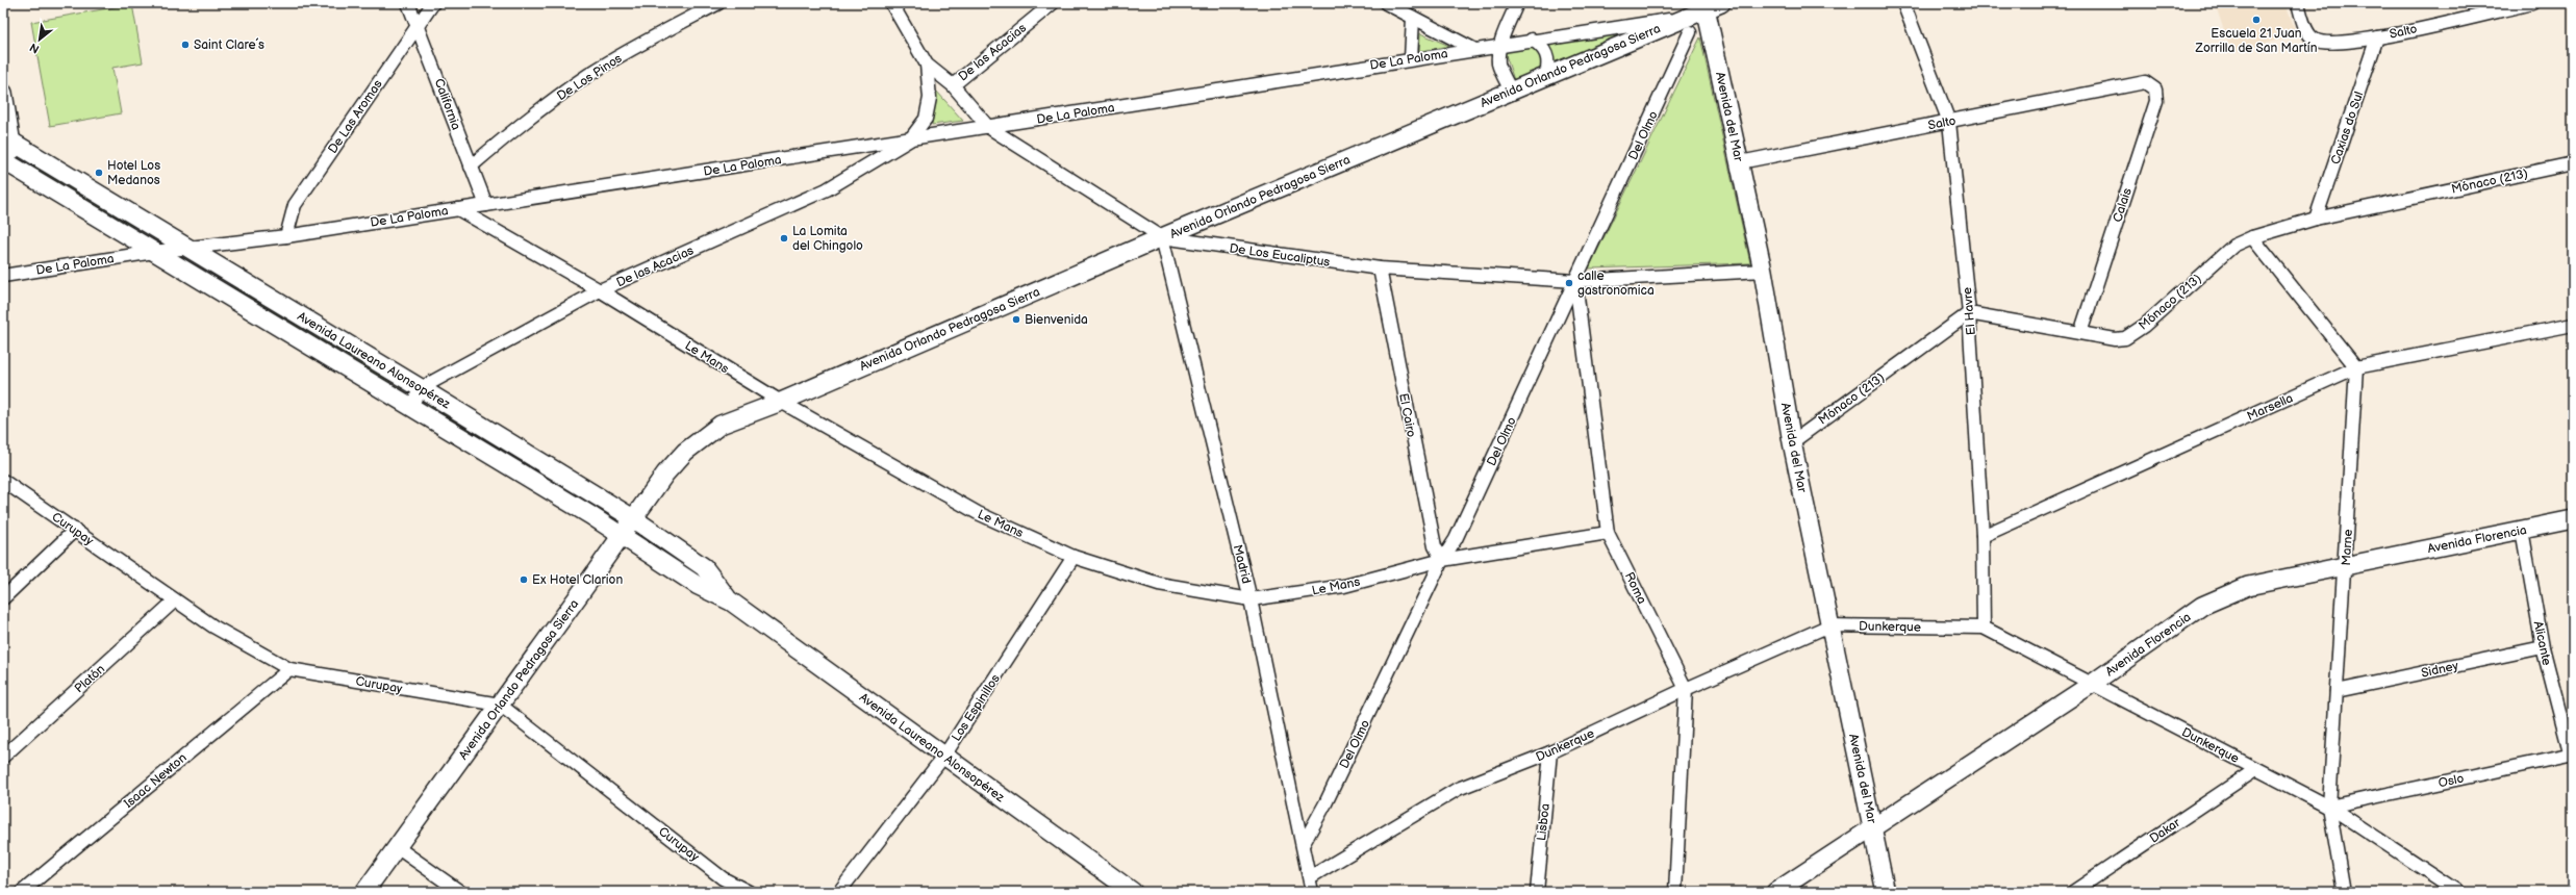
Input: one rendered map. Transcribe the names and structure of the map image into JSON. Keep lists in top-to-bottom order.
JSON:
{
  "streets": {
    "street": [
      "Salto",
      "De las Acacias",
      "De La Paloma",
      "Avenida Orlando Pedragosa Sierra",
      "De Los Pinos",
      "California",
      "De Las Aromas",
      "Avenida del Mar",
      "Caxias do Sul",
      "Del Olmo",
      "Mónaco (213)",
      "Calais",
      "De Los Eucaliptus",
      "El Havre",
      "Le Mans",
      "Avenida Laureano Alonsopérez",
      "Marsella",
      "El Cairo",
      "Curupay",
      "Avenida Florencia",
      "Marne",
      "Madrid",
      "Roma",
      "Dunkerque",
      "Alicante",
      "Sidney",
      "Platón",
      "Los Espinillos",
      "Isaac Newton",
      "Oslo",
      "Lisboa",
      "Dakar"
    ]
  },
  "crossings": [
    ["Salto", "Avenida del Mar"],
    ["Salto", "Caxias do Sul"],
    ["Salto", "Calais"],
    ["Salto", "El Havre"],
    ["De las Acacias", "De La Paloma"],
    ["De las Acacias", "De Los Eucaliptus"],
    ["De las Acacias", "Le Mans"],
    ["De las Acacias", "Avenida Laureano Alonsopérez"],
    ["De La Paloma", "Avenida Orlando Pedragosa Sierra"],
    ["De La Paloma", "California"],
    ["De La Paloma", "De Las Aromas"],
    ["De La Paloma", "Del Olmo"],
    ["De La Paloma", "De Los Eucaliptus"],
    ["De La Paloma", "Le Mans"],
    ["De La Paloma", "Avenida Laureano Alonsopérez"],
    ["Avenida Orlando Pedragosa Sierra", "Avenida del Mar"],
    ["Avenida Orlando Pedragosa Sierra", "Del Olmo"],
    ["Avenida Orlando Pedragosa Sierra", "De Los Eucaliptus"],
    ["Avenida Orlando Pedragosa Sierra", "Le Mans"],
    ["Avenida Orlando Pedragosa Sierra", "Avenida Laureano Alonsopérez"],
    ["Avenida Orlando Pedragosa Sierra", "Curupay"],
    ["Avenida Orlando Pedragosa Sierra", "Madrid"],
    ["De Los Pinos", "California"],
    ["California", "De Las Aromas"],
    ["Avenida del Mar", "Mónaco (213)"],
    ["Avenida del Mar", "De Los Eucaliptus"],
    ["Avenida del Mar", "Avenida Florencia"],
    ["Avenida del Mar", "Dunkerque"],
    ["Caxias do Sul", "Mónaco (213)"],
    ["Del Olmo", "De Los Eucaliptus"],
    ["Del Olmo", "Le Mans"],
    ["Del Olmo", "El Cairo"],
    ["Del Olmo", "Madrid"],
    ["Del Olmo", "Roma"],
    ["Mónaco (213)", "Calais"],
    ["Mónaco (213)", "El Havre"],
    ["De Los Eucaliptus", "El Cairo"],
    ["De Los Eucaliptus", "Madrid"],
    ["De Los Eucaliptus", "Roma"],
    ["El Havre", "Marsella"],
    ["El Havre", "Dunkerque"],
    ["Le Mans", "El Cairo"],
    ["Le Mans", "Madrid"],
    ["Le Mans", "Roma"],
    ["Le Mans", "Los Espinillos"],
    ["Avenida Laureano Alonsopérez", "Los Espinillos"],
    ["Marsella", "Marne"],
    ["Curupay", "Platón"],
    ["Curupay", "Isaac Newton"],
    ["Avenida Florencia", "Marne"],
    ["Avenida Florencia", "Dunkerque"],
    ["Avenida Florencia", "Alicante"],
    ["Marne", "Dunkerque"],
    ["Marne", "Sidney"],
    ["Marne", "Oslo"],
    ["Madrid", "Dunkerque"],
    ["Roma", "Dunkerque"],
    ["Dunkerque", "Oslo"],
    ["Dunkerque", "Lisboa"],
    ["Dunkerque", "Dakar"],
    ["Alicante", "Sidney"],
    ["Alicante", "Oslo"]
  ],
  "places": [
    "Escuela 21 Juan Zorrilla de San Martín",
    "Saint Clare´s",
    "Hotel Los Medanos",
    "La Lomita del Chingolo",
    "calle gastronomica",
    "Bienvenida",
    "Ex Hotel Clarion"
  ],
  "north": "bottom left"
}
